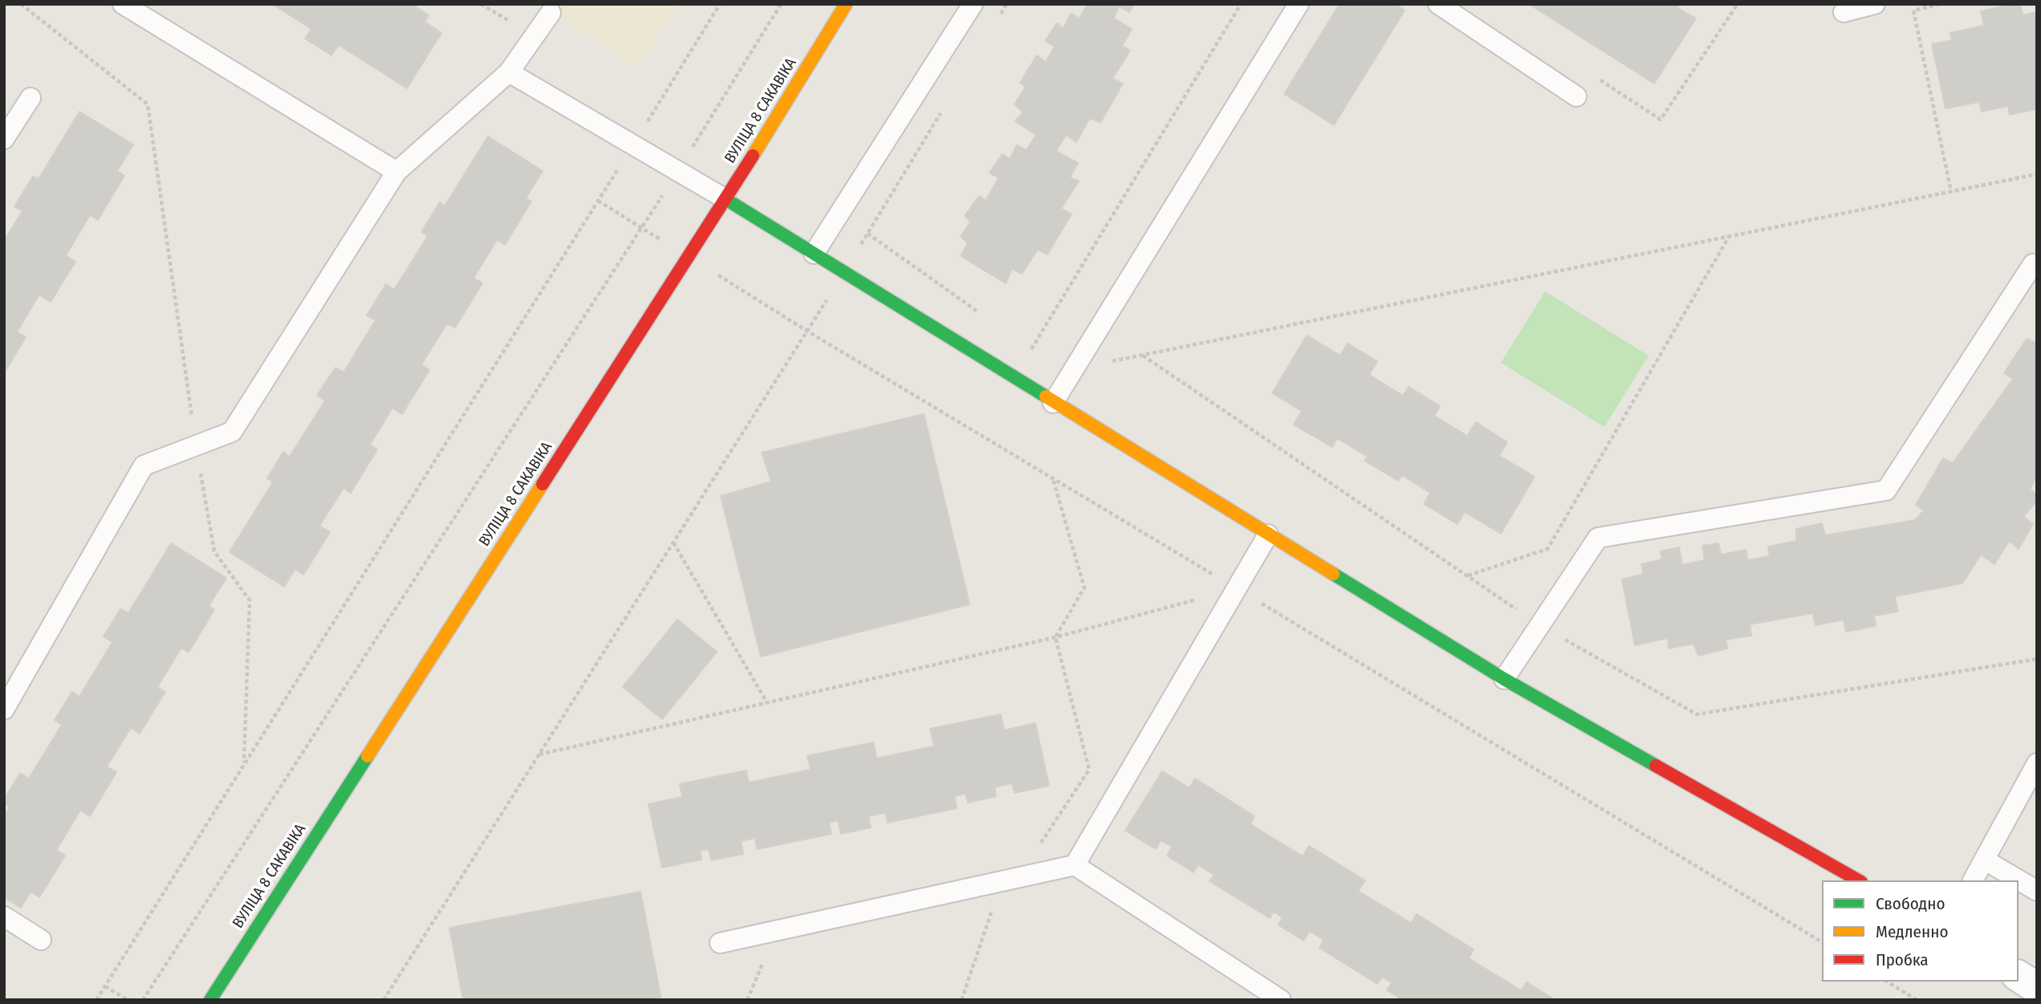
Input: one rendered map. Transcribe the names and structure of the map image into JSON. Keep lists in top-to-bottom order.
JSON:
{
  "streets": {
    "street": ["ВУЛІЦА 8 САКАВІКА"]
  },
  "legend": ["Свободно", "Медленно", "Пробка"]
}
